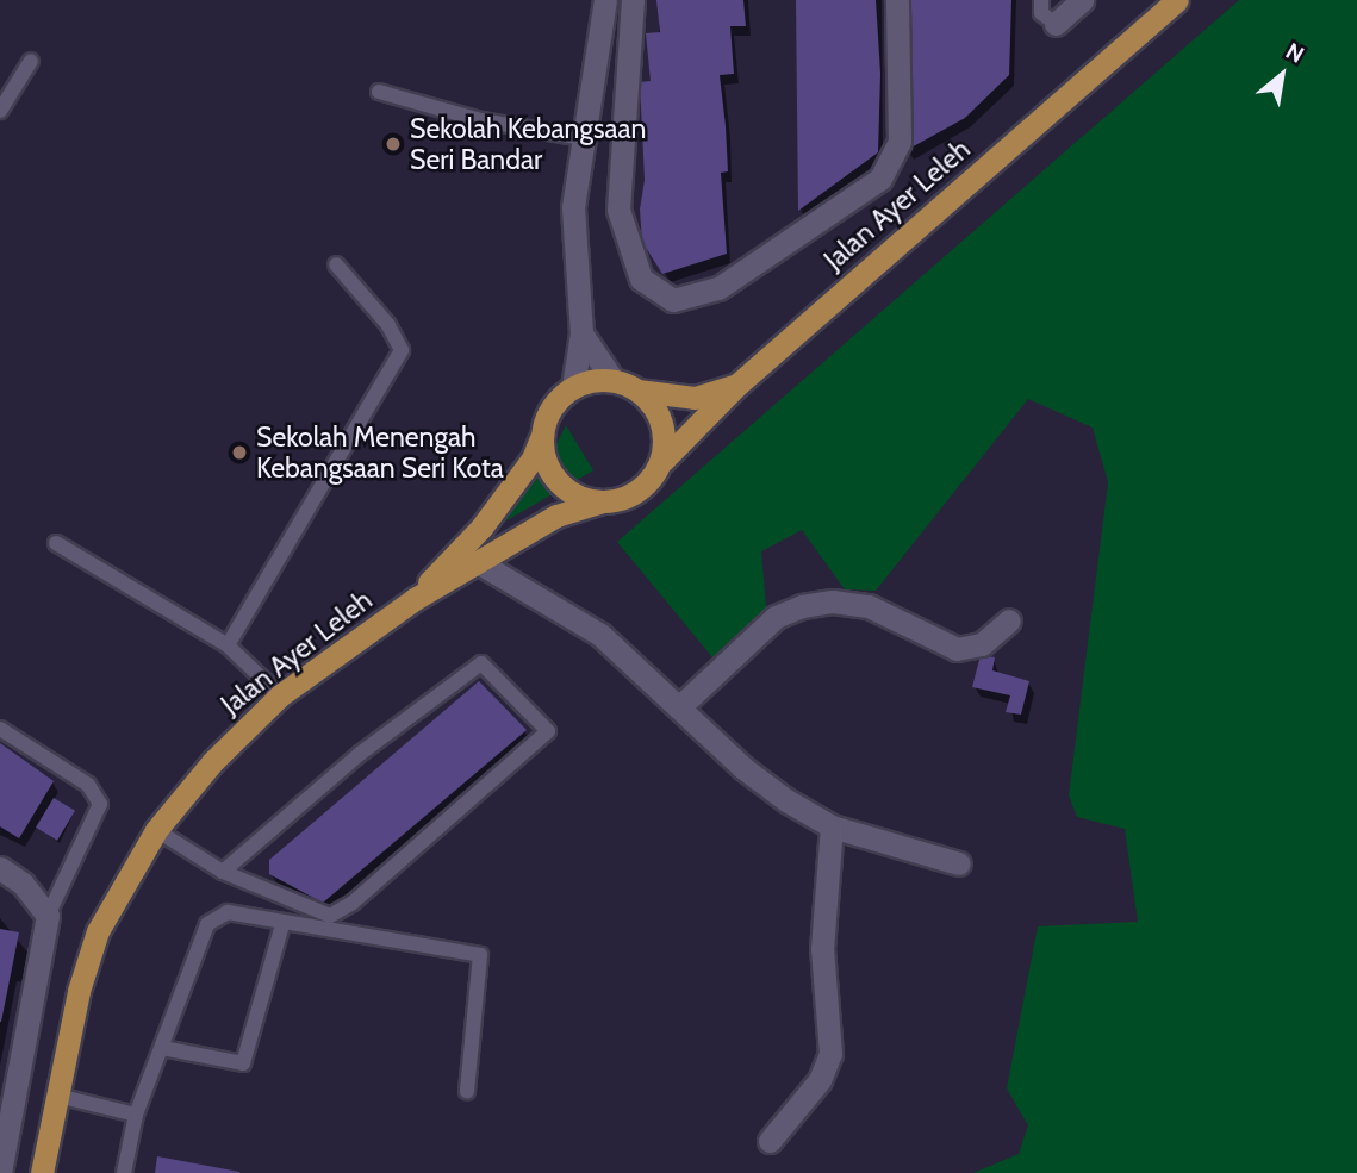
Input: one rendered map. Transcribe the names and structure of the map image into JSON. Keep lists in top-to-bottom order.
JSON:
{
  "streets": {
    "main road": ["Jalan Ayer Leleh"]
  },
  "places": ["Sekolah Kebangsaan Seri Bandar", "Sekolah Menengah Kebangsaan Seri Kota"],
  "north": "top right"
}
